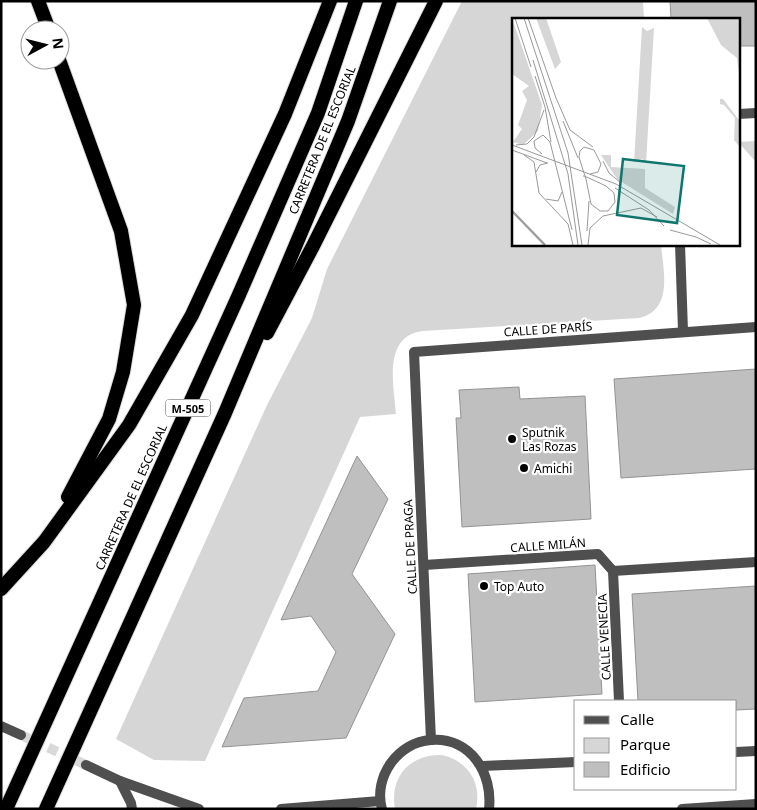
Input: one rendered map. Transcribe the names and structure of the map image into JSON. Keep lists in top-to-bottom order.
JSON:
{
  "streets": {
    "highway": ["CARRETERA DE EL ESCORIAL", "M-505"],
    "street": [
      "CALLE DE PARÍS",
      "CALLE MILÁN",
      "CALLE DE PRAGA",
      "CALLE VENECIA"
    ]
  },
  "crossings": [
    ["CALLE DE PARÍS", "CALLE DE PRAGA"],
    ["CALLE MILÁN", "CALLE DE PRAGA"],
    ["CALLE MILÁN", "CALLE VENECIA"]
  ],
  "places": ["Sputnik Las Rozas", "Amichi", "Top Auto"],
  "legend": ["Calle", "Parque", "Edificio"],
  "north": "right"
}
